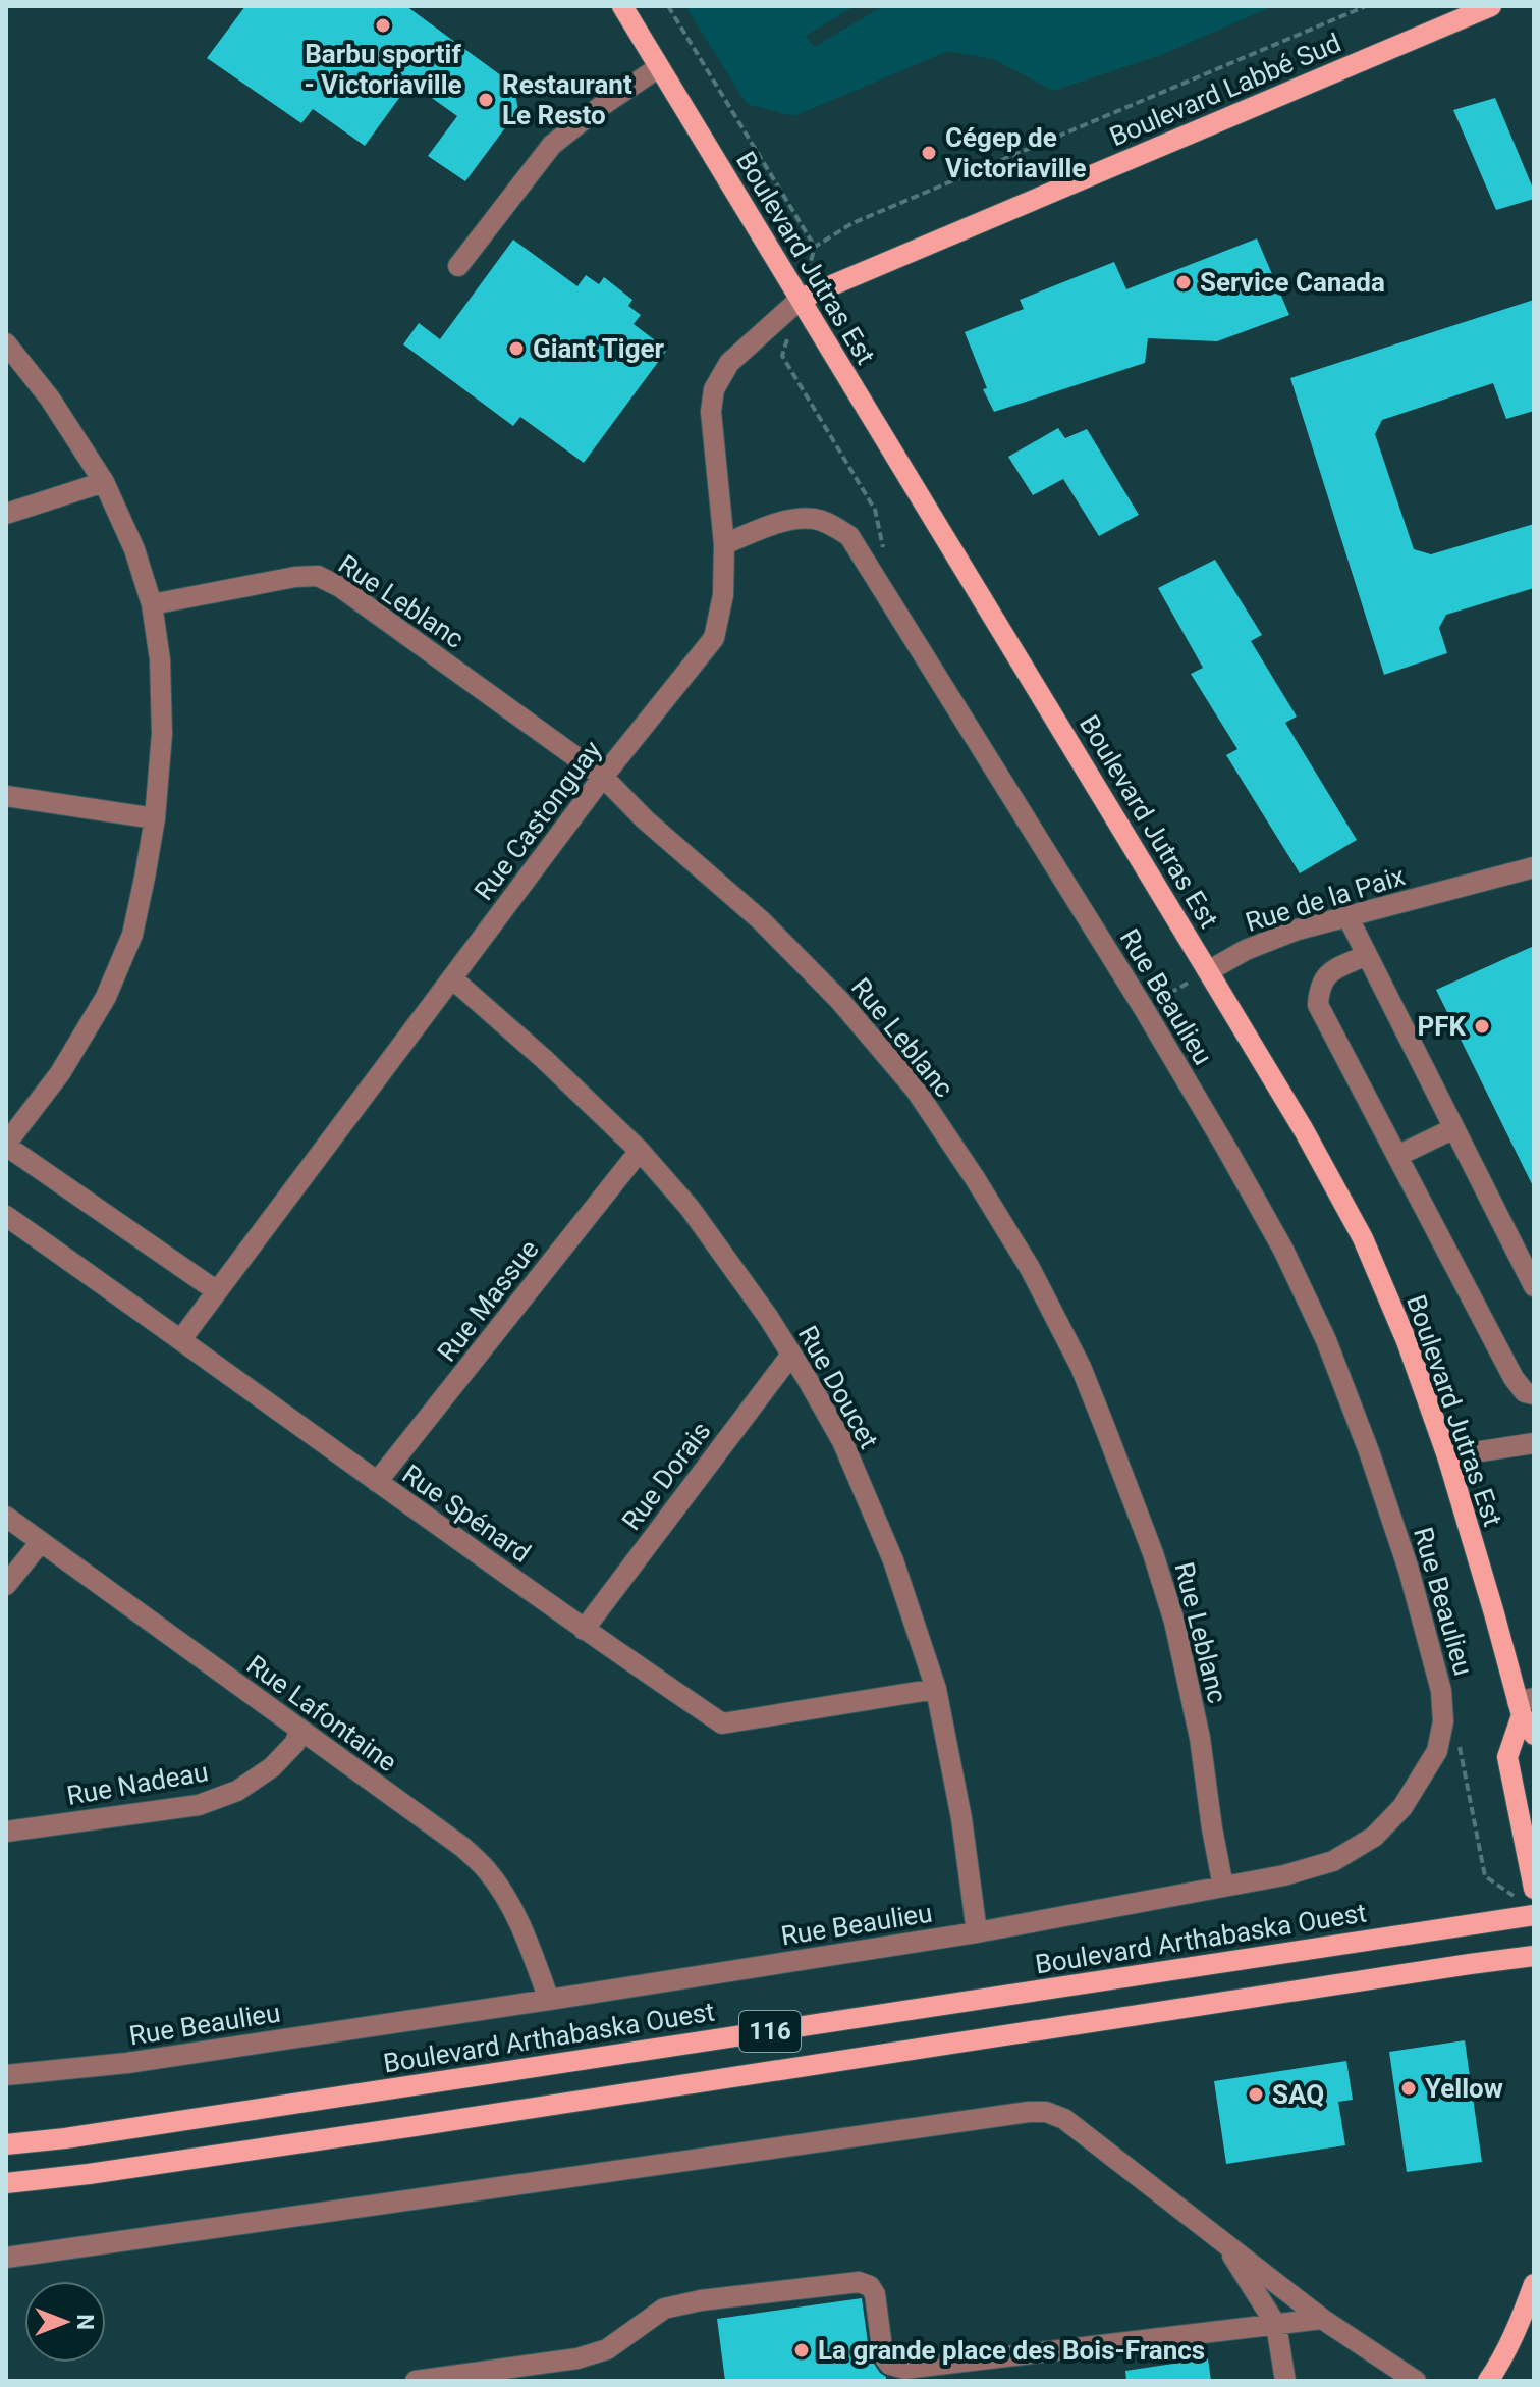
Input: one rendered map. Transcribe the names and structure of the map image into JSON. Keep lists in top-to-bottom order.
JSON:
{
  "streets": {
    "main road": [
      "Boulevard Labbé Sud",
      "Boulevard Jutras Est",
      "Boulevard Arthabaska Ouest",
      "116"
    ],
    "street": [
      "Rue Leblanc",
      "Rue Castonguay",
      "Rue de la Paix",
      "Rue Beaulieu",
      "Rue Massue",
      "Rue Doucet",
      "Rue Dorais",
      "Rue Spénard",
      "Rue Lafontaine",
      "Rue Nadeau"
    ]
  },
  "crossings": [
    ["Boulevard Labbé Sud", "Boulevard Jutras Est"],
    ["Boulevard Labbé Sud", "Rue Castonguay"],
    ["Boulevard Jutras Est", "Rue Castonguay"],
    ["Boulevard Jutras Est", "Rue de la Paix"],
    ["Rue Leblanc", "Rue Castonguay"],
    ["Rue Leblanc", "Rue Beaulieu"],
    ["Rue Castonguay", "Rue Beaulieu"],
    ["Rue Castonguay", "Rue Doucet"],
    ["Rue Castonguay", "Rue Spénard"],
    ["Rue Beaulieu", "Rue Doucet"],
    ["Rue Beaulieu", "Rue Lafontaine"],
    ["Rue Massue", "Rue Doucet"],
    ["Rue Massue", "Rue Spénard"],
    ["Rue Doucet", "Rue Dorais"],
    ["Rue Doucet", "Rue Spénard"],
    ["Rue Dorais", "Rue Spénard"],
    ["Rue Lafontaine", "Rue Nadeau"]
  ],
  "places": [
    "Barbu sportif - Victoriaville",
    "Restaurant Le Resto",
    "Cégep de Victoriaville",
    "Service Canada",
    "Giant Tiger",
    "PFK",
    "Yellow",
    "SAQ",
    "La grande place des Bois-Francs"
  ],
  "north": "right"
}
